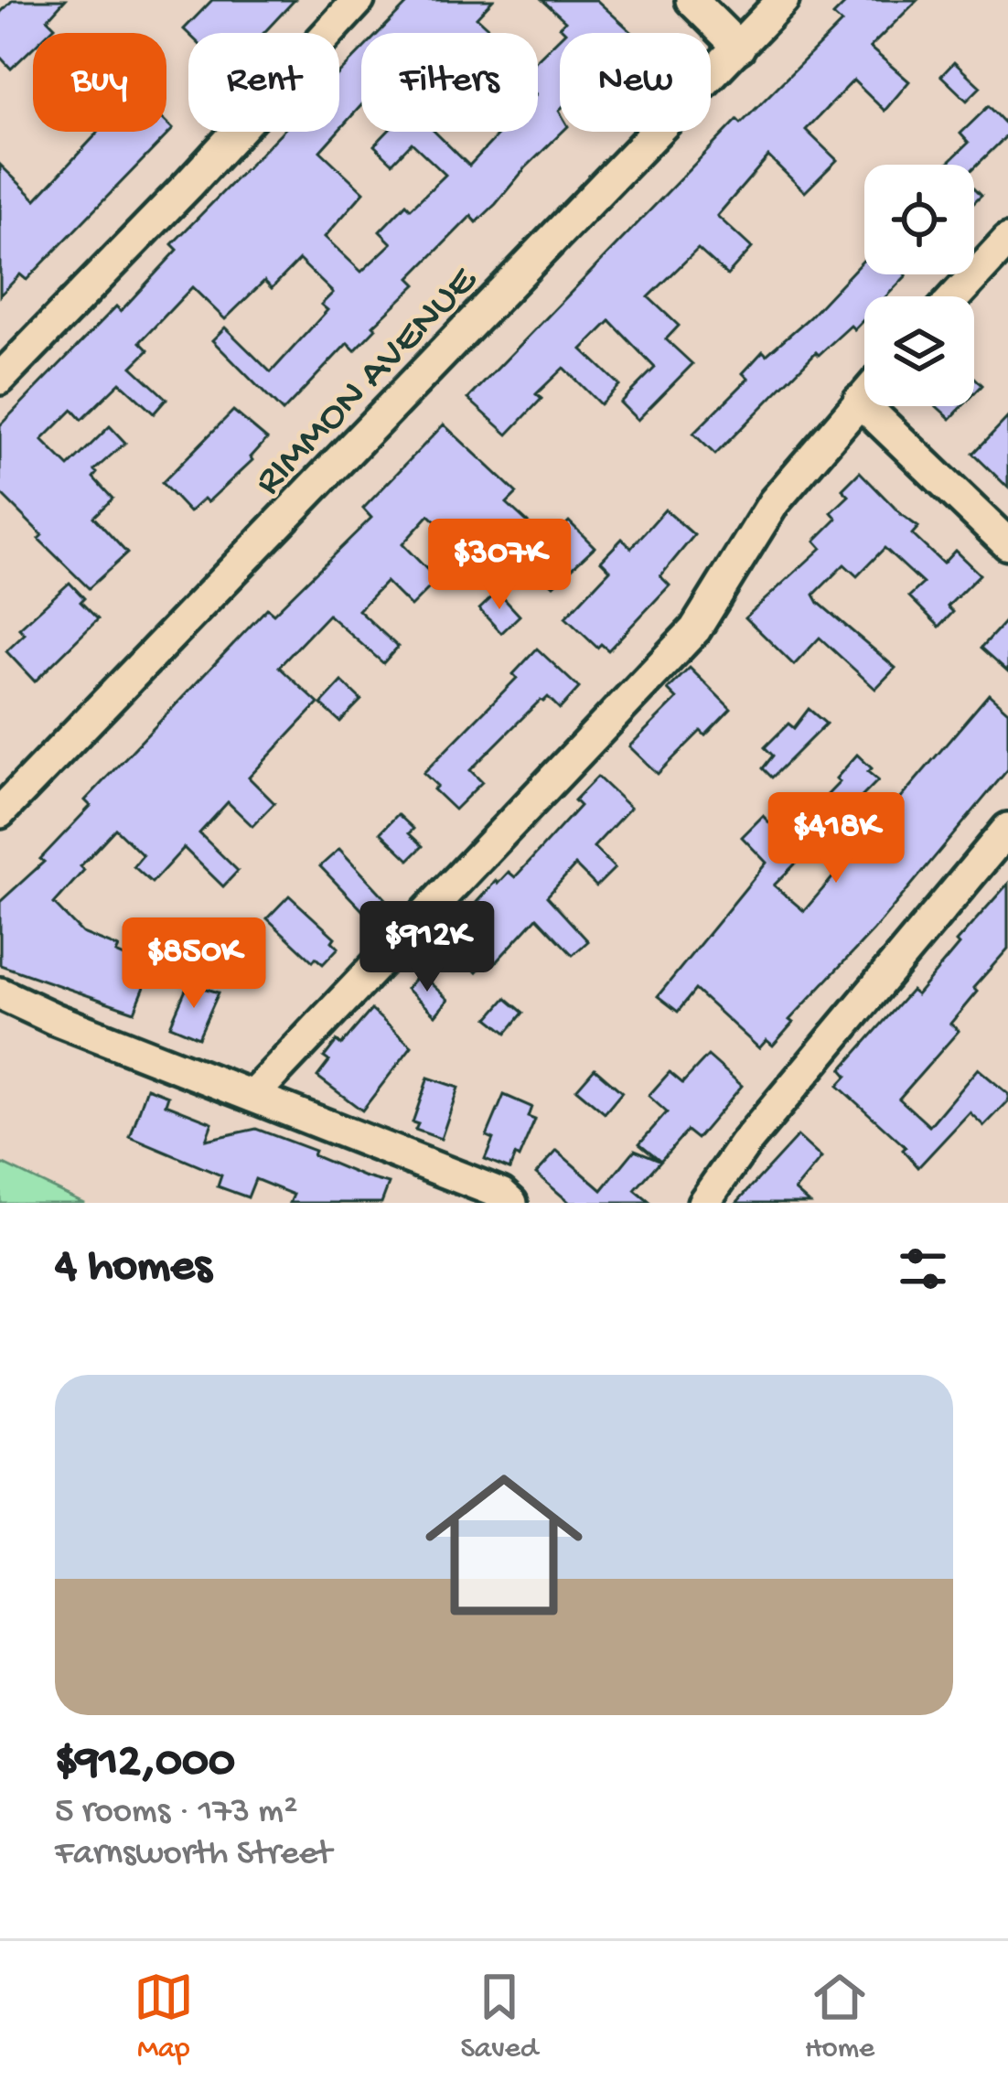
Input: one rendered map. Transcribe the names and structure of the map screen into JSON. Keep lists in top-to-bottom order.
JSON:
{
  "streets": {
    "street": ["RIMMON AVENUE"]
  },
  "page": {
    "chip": [
      "Buy",
      "Rent",
      "Filters",
      "New"
    ],
    "price": [
      "$307K",
      "$418K",
      "$912K",
      "$850K"
    ],
    "heading": "4 homes",
    "list": [
      {
        "name": "$912,000",
        "note": "5 rooms · 173 m² · Farnsworth Street"
      }
    ],
    "tabs": ["Map", "Saved", "Home"]
  }
}
